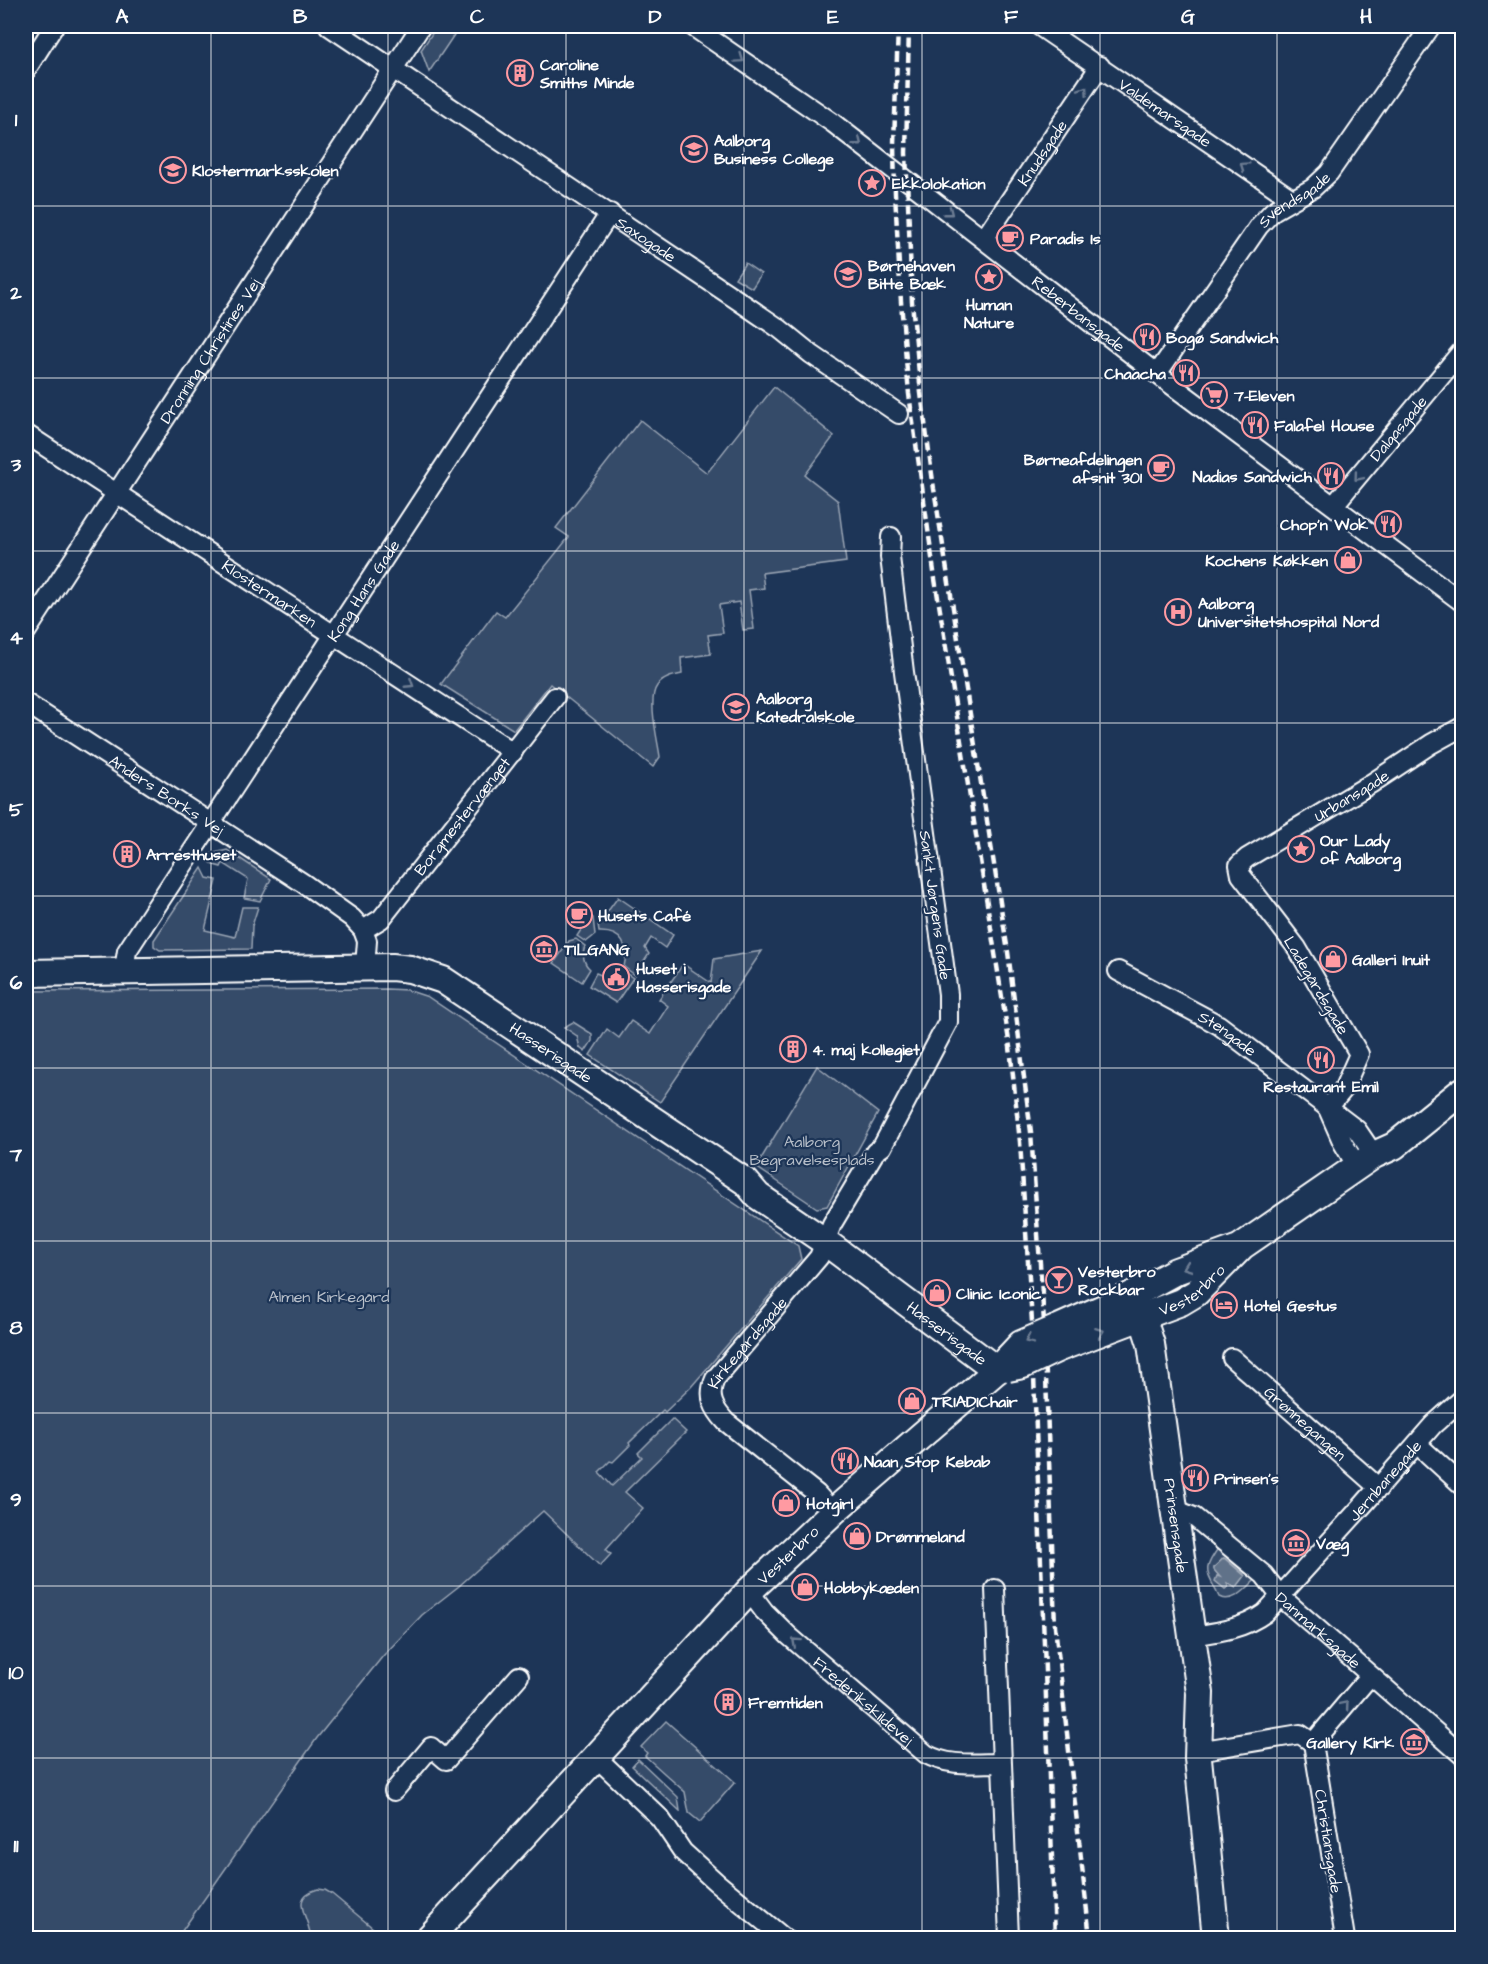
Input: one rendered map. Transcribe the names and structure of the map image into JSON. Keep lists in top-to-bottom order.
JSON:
{
  "streets": {
    "main road": ["Hasserisgade", "Vesterbro", "Prinsensgade"],
    "street": [
      "Valdemarsgade",
      "Knudsgade",
      "Svendsgade",
      "Saxogade",
      "Reberbansgade",
      "Dronning Christines Vej",
      "Dalgasgade",
      "Kong Hans Gade",
      "Klostermarken",
      "Anders Borks Vej",
      "Urbansgade",
      "Borgmestervænget",
      "Sankt Jørgens Gade",
      "Ladegårdsgade",
      "Stengade",
      "Kirkegårdsgade",
      "Grønnegangen",
      "Jernbanegade",
      "Danmarksgade",
      "Frederikskildevej",
      "Christiansgade"
    ]
  },
  "crossings": [
    ["Valdemarsgade", "Knudsgade"],
    ["Valdemarsgade", "Svendsgade"],
    ["Knudsgade", "Reberbansgade"],
    ["Svendsgade", "Reberbansgade"],
    ["Saxogade", "Dronning Christines Vej"],
    ["Saxogade", "Kong Hans Gade"],
    ["Reberbansgade", "Dalgasgade"],
    ["Dronning Christines Vej", "Klostermarken"],
    ["Kong Hans Gade", "Klostermarken"],
    ["Kong Hans Gade", "Anders Borks Vej"],
    ["Kong Hans Gade", "Hasserisgade"],
    ["Klostermarken", "Borgmestervænget"],
    ["Anders Borks Vej", "Borgmestervænget"],
    ["Urbansgade", "Ladegårdsgade"],
    ["Sankt Jørgens Gade", "Hasserisgade"],
    ["Sankt Jørgens Gade", "Kirkegårdsgade"],
    ["Ladegårdsgade", "Stengade"],
    ["Stengade", "Vesterbro"],
    ["Hasserisgade", "Vesterbro"],
    ["Hasserisgade", "Kirkegårdsgade"],
    ["Vesterbro", "Kirkegårdsgade"],
    ["Vesterbro", "Prinsensgade"],
    ["Vesterbro", "Frederikskildevej"],
    ["Grønnegangen", "Jernbanegade"],
    ["Jernbanegade", "Prinsensgade"],
    ["Jernbanegade", "Danmarksgade"],
    ["Prinsensgade", "Danmarksgade"]
  ],
  "one_way": [
    "Valdemarsgade",
    "Knudsgade",
    "Reberbansgade",
    "Dalgasgade",
    "Klostermarken",
    "Frederikskildevej"
  ],
  "parks": ["Aalborg Begravelsesplads", "Almen Kirkegård"],
  "places": {
    "building": [
      "Caroline Smiths Minde",
      "Arresthuset",
      "4. maj kollegiet",
      "Fremtiden"
    ],
    "school or university": [
      "Aalborg Business College",
      "Klostermarksskolen",
      "Børnehaven Bitte Bæk",
      "Aalborg Katedralskole"
    ],
    "place": ["Ekkolokation", "Human Nature", "Our Lady of Aalborg"],
    "cafe": ["Paradis Is", "Børneafdelingen afsnit 301", "Husets Café"],
    "restaurant": [
      "Bogø Sandwich",
      "Chaacha",
      "Falafel House",
      "Nadias Sandwich",
      "Chop'n Wok",
      "Restaurant Emil",
      "Naan Stop Kebab",
      "Prinsen's"
    ],
    "supermarket": ["7-Eleven"],
    "shop": [
      "Kochens Køkken",
      "Galleri Inuit",
      "Clinic Iconic",
      "TRIADIChair",
      "Hotgirl",
      "Drømmeland",
      "Hobbykæden"
    ],
    "hospital": ["Aalborg Universitetshospital Nord"],
    "museum": ["TILGANG", "Væg", "Gallery Kirk"],
    "public building": ["Huset i Hasserisgade"],
    "bar": ["Vesterbro Rockbar"],
    "hotel": ["Hotel Gestus"]
  },
  "grid": {
    "columns": [
      "A",
      "B",
      "C",
      "D",
      "E",
      "F",
      "G",
      "H"
    ],
    "rows": [
      "1",
      "2",
      "3",
      "4",
      "5",
      "6",
      "7",
      "8",
      "9",
      "10",
      "11"
    ]
  }
}
